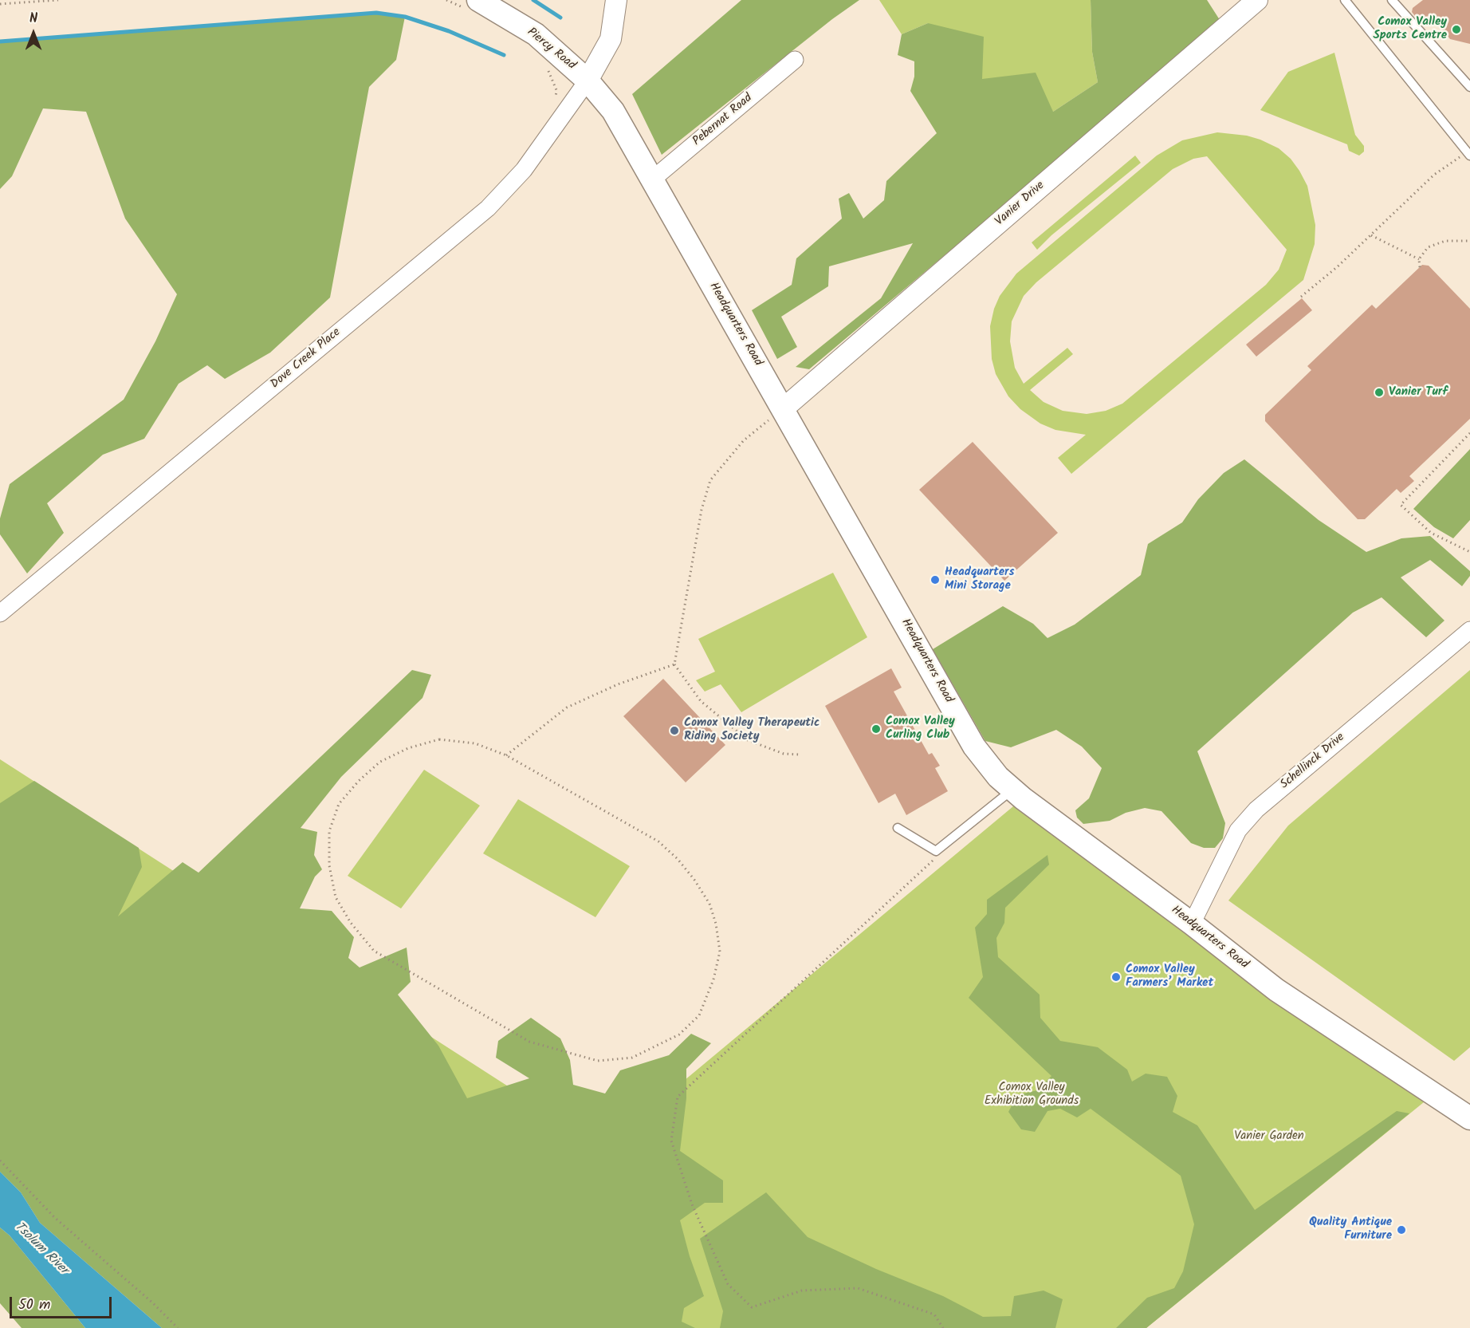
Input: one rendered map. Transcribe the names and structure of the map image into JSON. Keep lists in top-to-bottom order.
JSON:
{
  "streets": {
    "main road": ["Piercy Road", "Headquarters Road"],
    "street": [
      "Pebernat Road",
      "Vanier Drive",
      "Dove Creek Place",
      "Schellinck Drive"
    ]
  },
  "crossings": [
    ["Piercy Road", "Headquarters Road"],
    ["Piercy Road", "Dove Creek Place"],
    ["Pebernat Road", "Headquarters Road"],
    ["Vanier Drive", "Headquarters Road"],
    ["Headquarters Road", "Schellinck Drive"]
  ],
  "water": ["Tsolum River"],
  "parks": ["Comox Valley Exhibition Grounds", "Vanier Garden"],
  "places": [
    "Comox Valley Sports Centre",
    "Vanier Turf",
    "Headquarters Mini Storage",
    "Comox Valley Curling Club",
    "Comox Valley Therapeutic Riding Society",
    "Comox Valley Farmers’ Market",
    "Quality Antique Furniture"
  ],
  "scale_bar": "50 m",
  "north": "top"
}
